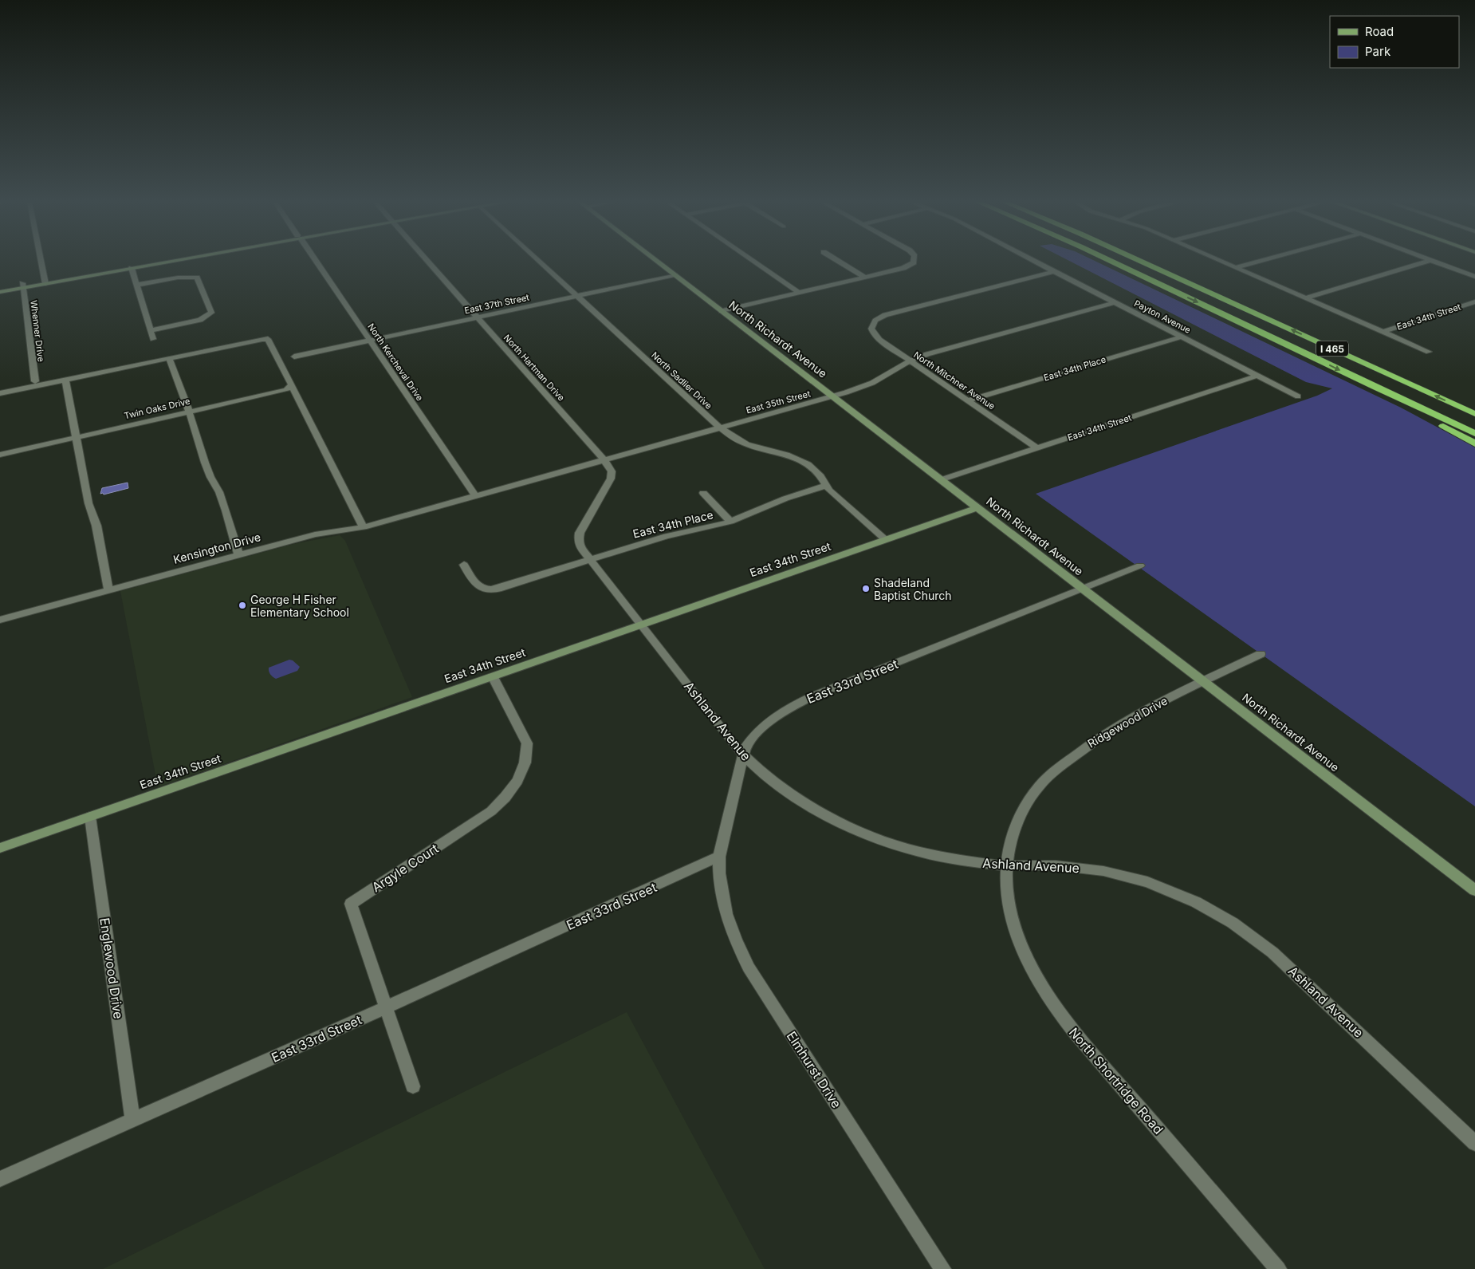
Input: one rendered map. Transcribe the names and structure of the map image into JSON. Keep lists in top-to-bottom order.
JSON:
{
  "streets": {
    "highway": ["I 465"],
    "street": [
      "East 37th Street",
      "Payton Avenue",
      "East 34th Street",
      "Whenner Drive",
      "North Richardt Avenue",
      "North Kercheval Drive",
      "North Hartman Drive",
      "East 34th Place",
      "North Sadlier Drive",
      "North Mitchner Avenue",
      "East 35th Street",
      "Twin Oaks Drive",
      "Kensington Drive",
      "East 33rd Street",
      "Ashland Avenue",
      "Ridgewood Drive",
      "Argyle Court",
      "Englewood Drive",
      "Elmhurst Drive",
      "North Shortridge Road"
    ]
  },
  "crossings": [
    ["East 37th Street", "North Richardt Avenue"],
    ["East 37th Street", "North Kercheval Drive"],
    ["East 37th Street", "North Hartman Drive"],
    ["East 37th Street", "North Sadlier Drive"],
    ["Payton Avenue", "East 34th Street"],
    ["Payton Avenue", "East 34th Place"],
    ["Payton Avenue", "North Mitchner Avenue"],
    ["Payton Avenue", "East 35th Street"],
    ["East 34th Street", "North Richardt Avenue"],
    ["East 34th Street", "North Sadlier Drive"],
    ["East 34th Street", "North Mitchner Avenue"],
    ["East 34th Street", "Ashland Avenue"],
    ["East 34th Street", "Argyle Court"],
    ["East 34th Street", "Englewood Drive"],
    ["North Richardt Avenue", "East 35th Street"],
    ["North Richardt Avenue", "East 33rd Street"],
    ["North Richardt Avenue", "Ridgewood Drive"],
    ["North Kercheval Drive", "East 35th Street"],
    ["North Hartman Drive", "East 34th Place"],
    ["North Hartman Drive", "East 35th Street"],
    ["North Hartman Drive", "Ashland Avenue"],
    ["East 34th Place", "North Sadlier Drive"],
    ["East 34th Place", "North Mitchner Avenue"],
    ["East 34th Place", "Ashland Avenue"],
    ["North Sadlier Drive", "East 35th Street"],
    ["North Mitchner Avenue", "East 35th Street"],
    ["East 35th Street", "Kensington Drive"],
    ["East 33rd Street", "Ashland Avenue"],
    ["East 33rd Street", "Argyle Court"],
    ["East 33rd Street", "Englewood Drive"],
    ["East 33rd Street", "Elmhurst Drive"],
    ["Ashland Avenue", "Ridgewood Drive"],
    ["Ashland Avenue", "North Shortridge Road"],
    ["Ridgewood Drive", "North Shortridge Road"]
  ],
  "places": ["Shadeland Baptist Church", "George H Fisher Elementary School"],
  "legend": ["Road", "Park"]
}
